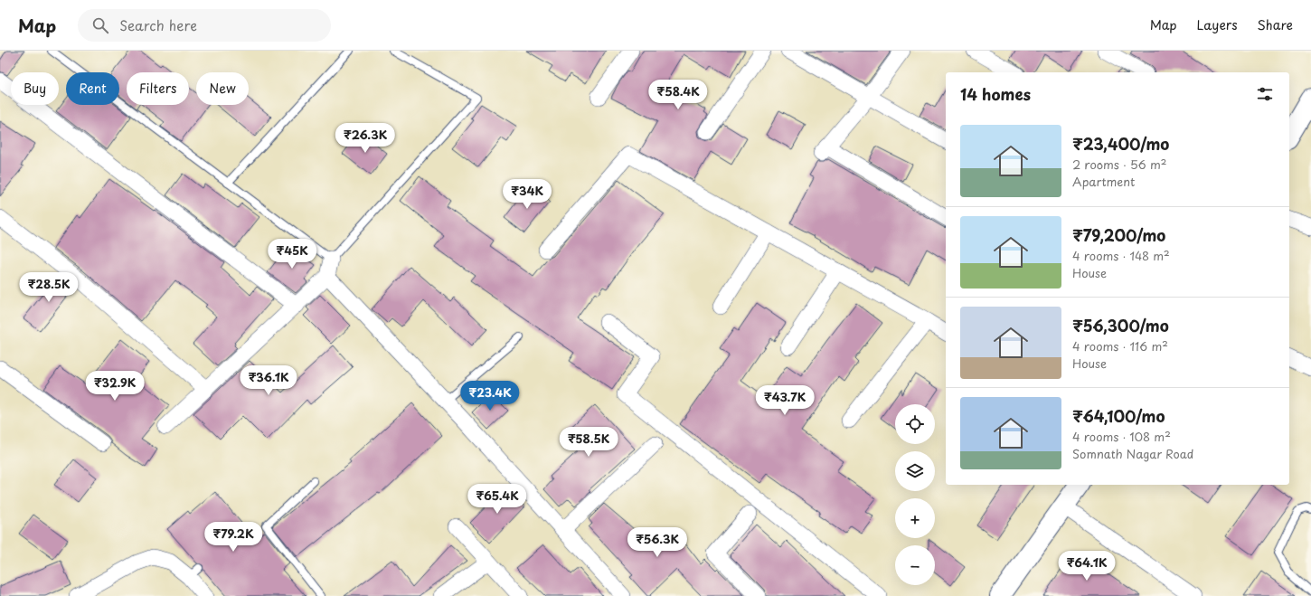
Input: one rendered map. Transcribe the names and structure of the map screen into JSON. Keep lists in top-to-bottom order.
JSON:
{
  "page": {
    "header": "Map",
    "search": "Search here",
    "nav": ["Map", "Layers", "Share"],
    "chip": [
      "Buy",
      "Rent",
      "Filters",
      "New"
    ],
    "heading": "14 homes",
    "price": [
      "₹58.4K",
      "₹26.3K",
      "₹34K",
      "₹45K",
      "₹28.5K",
      "₹36.1K",
      "₹32.9K",
      "₹23.4K",
      "₹43.7K",
      "₹58.5K",
      "₹65.4K",
      "₹79.2K",
      "₹56.3K",
      "₹64.1K"
    ],
    "list": [
      {
        "name": "₹23,400/mo",
        "note": "2 rooms · 56 m² · Apartment"
      },
      {
        "name": "₹79,200/mo",
        "note": "4 rooms · 148 m² · House"
      },
      {
        "name": "₹56,300/mo",
        "note": "4 rooms · 116 m² · House"
      },
      {
        "name": "₹64,100/mo",
        "note": "4 rooms · 108 m² · Somnath Nagar Road"
      }
    ],
    "map_buttons": ["+", "−"]
  }
}
